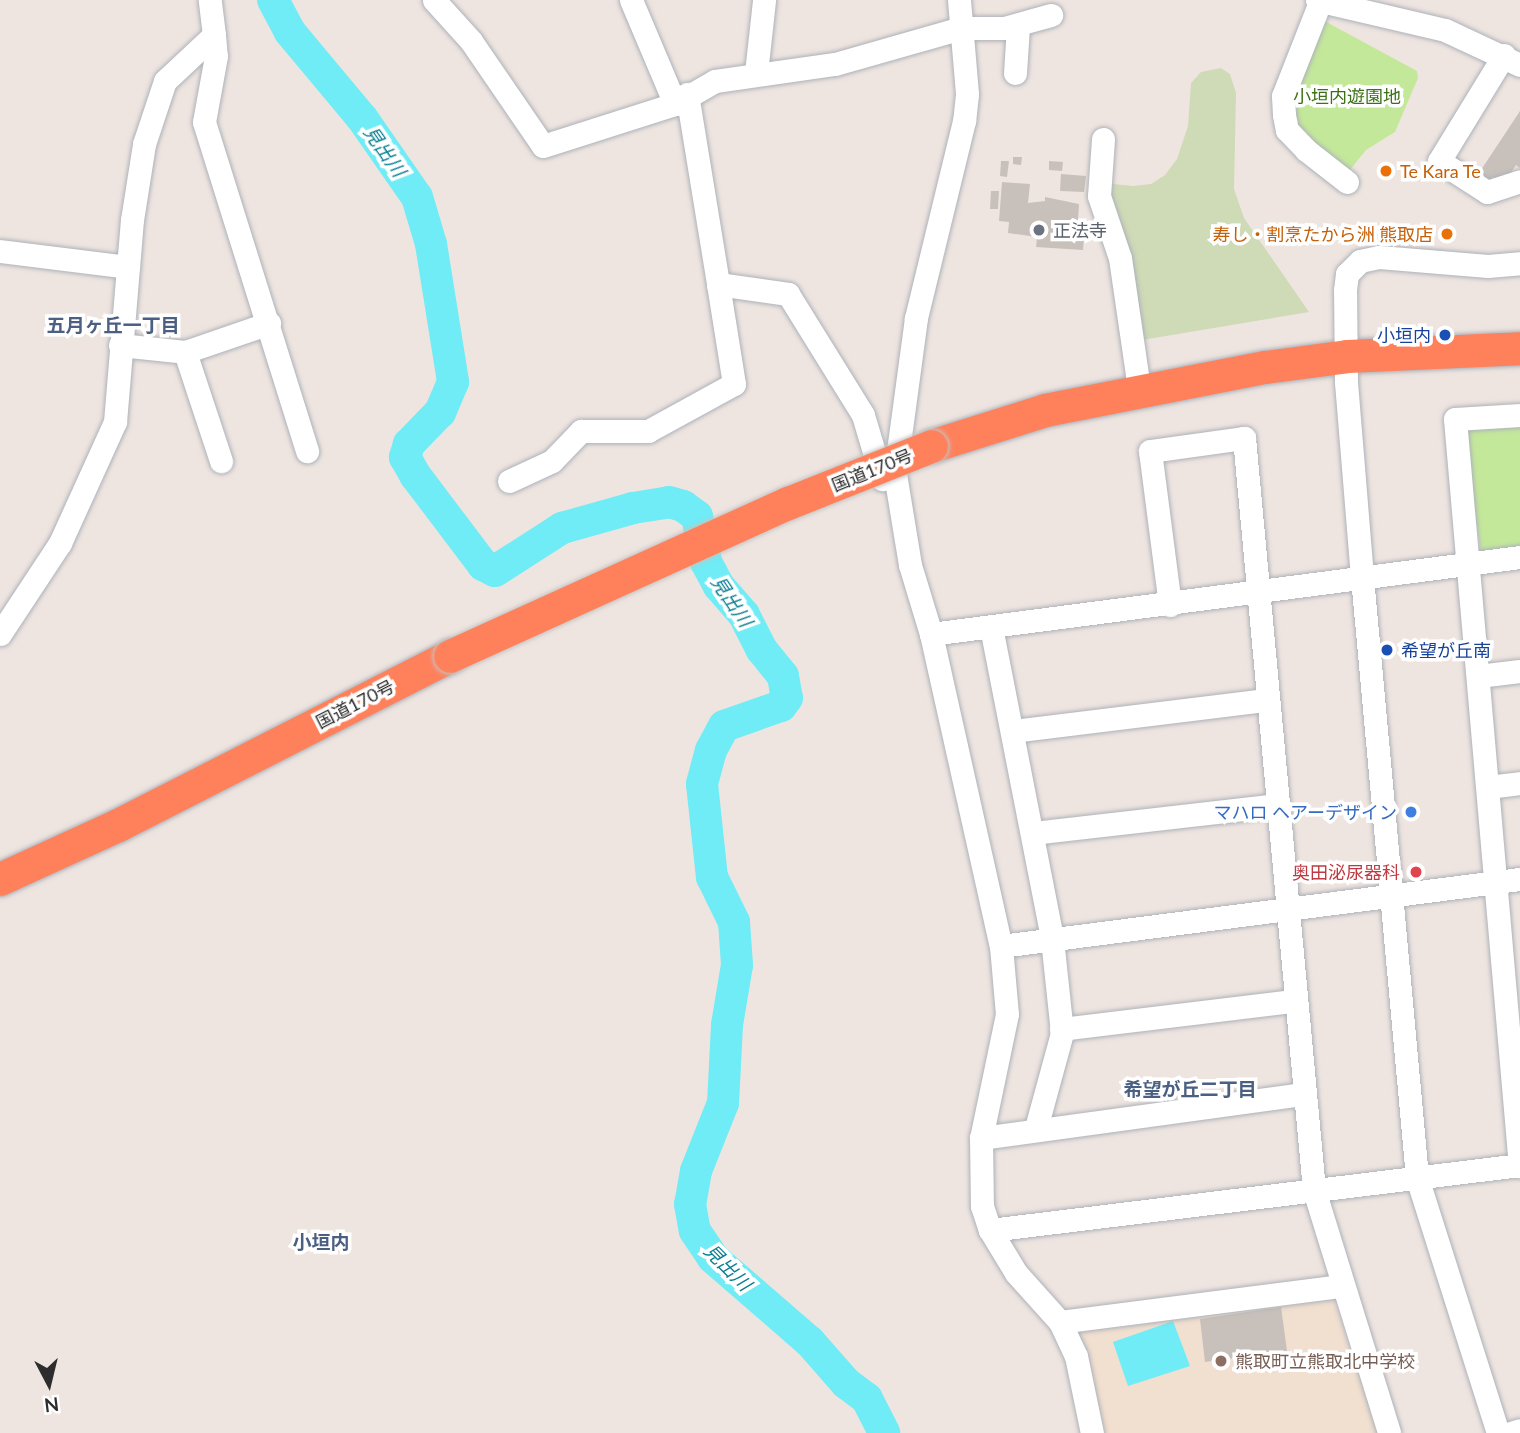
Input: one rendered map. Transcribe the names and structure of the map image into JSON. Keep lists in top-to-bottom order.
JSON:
{
  "streets": {
    "highway": ["国道170号"]
  },
  "districts": ["五月ヶ丘一丁目", "希望が丘二丁目", "小垣内"],
  "water": ["見出川"],
  "parks": ["小垣内遊園地"],
  "places": [
    "Te Kara Te",
    "正法寺",
    "寿し・割烹たから洲 熊取店",
    "小垣内",
    "希望が丘南",
    "マハロ ヘアーデザイン",
    "奥田泌尿器科",
    "熊取町立熊取北中学校"
  ],
  "north": "bottom"
}
